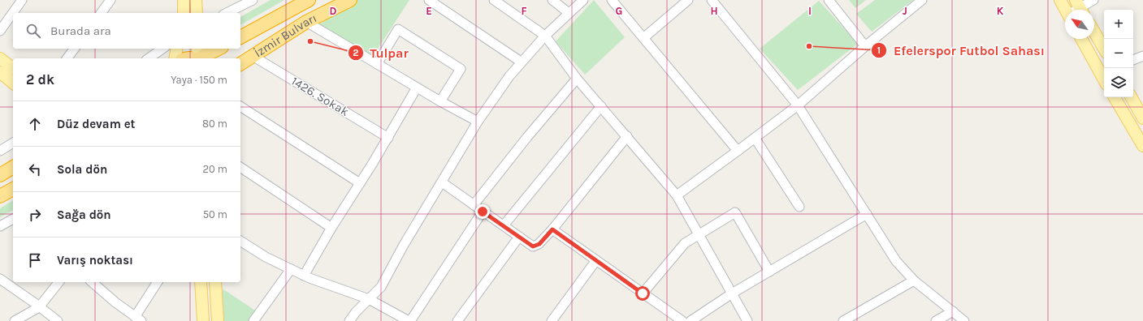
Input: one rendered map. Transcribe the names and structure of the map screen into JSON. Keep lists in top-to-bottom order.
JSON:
{
  "streets": {
    "highway": ["İzmir Bulvarı"],
    "street": ["1426. Sokak"]
  },
  "crossings": [
    ["İzmir Bulvarı", "1426. Sokak"]
  ],
  "places": ["Tulpar", "Efelerspor Futbol Sahası"],
  "north": "top left",
  "page": {
    "map_buttons": ["+", "−"],
    "search": "Burada ara",
    "heading": ["2 dk", "Yaya · 150 m"],
    "list": [
      ["Düz devam et", "80 m"],
      ["Sola dön", "20 m"],
      ["Sağa dön", "50 m"],
      "Varış noktası"
    ]
  },
  "grid": {
    "columns": [
      "D",
      "E",
      "F",
      "G",
      "H",
      "I",
      "J",
      "K"
    ]
  }
}
